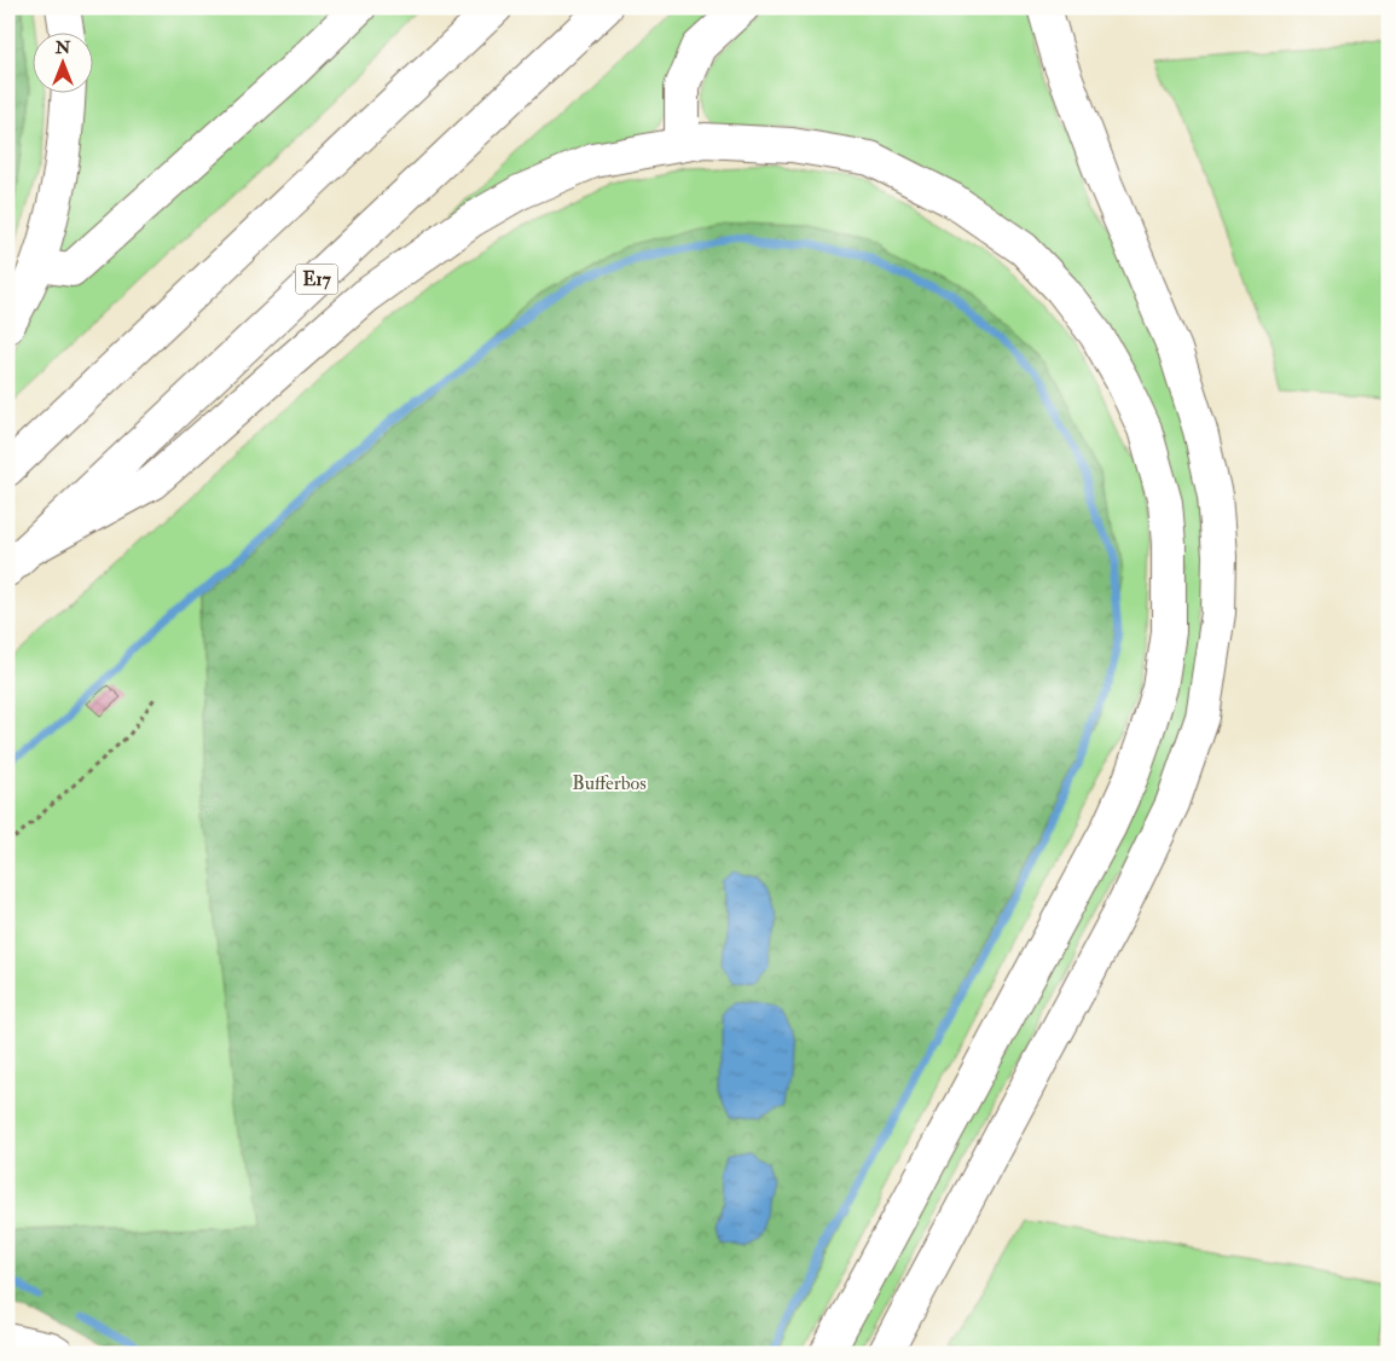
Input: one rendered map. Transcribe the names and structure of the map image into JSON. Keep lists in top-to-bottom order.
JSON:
{
  "streets": {
    "main road": ["E17"]
  },
  "parks": ["Bufferbos"],
  "north": "top"
}
